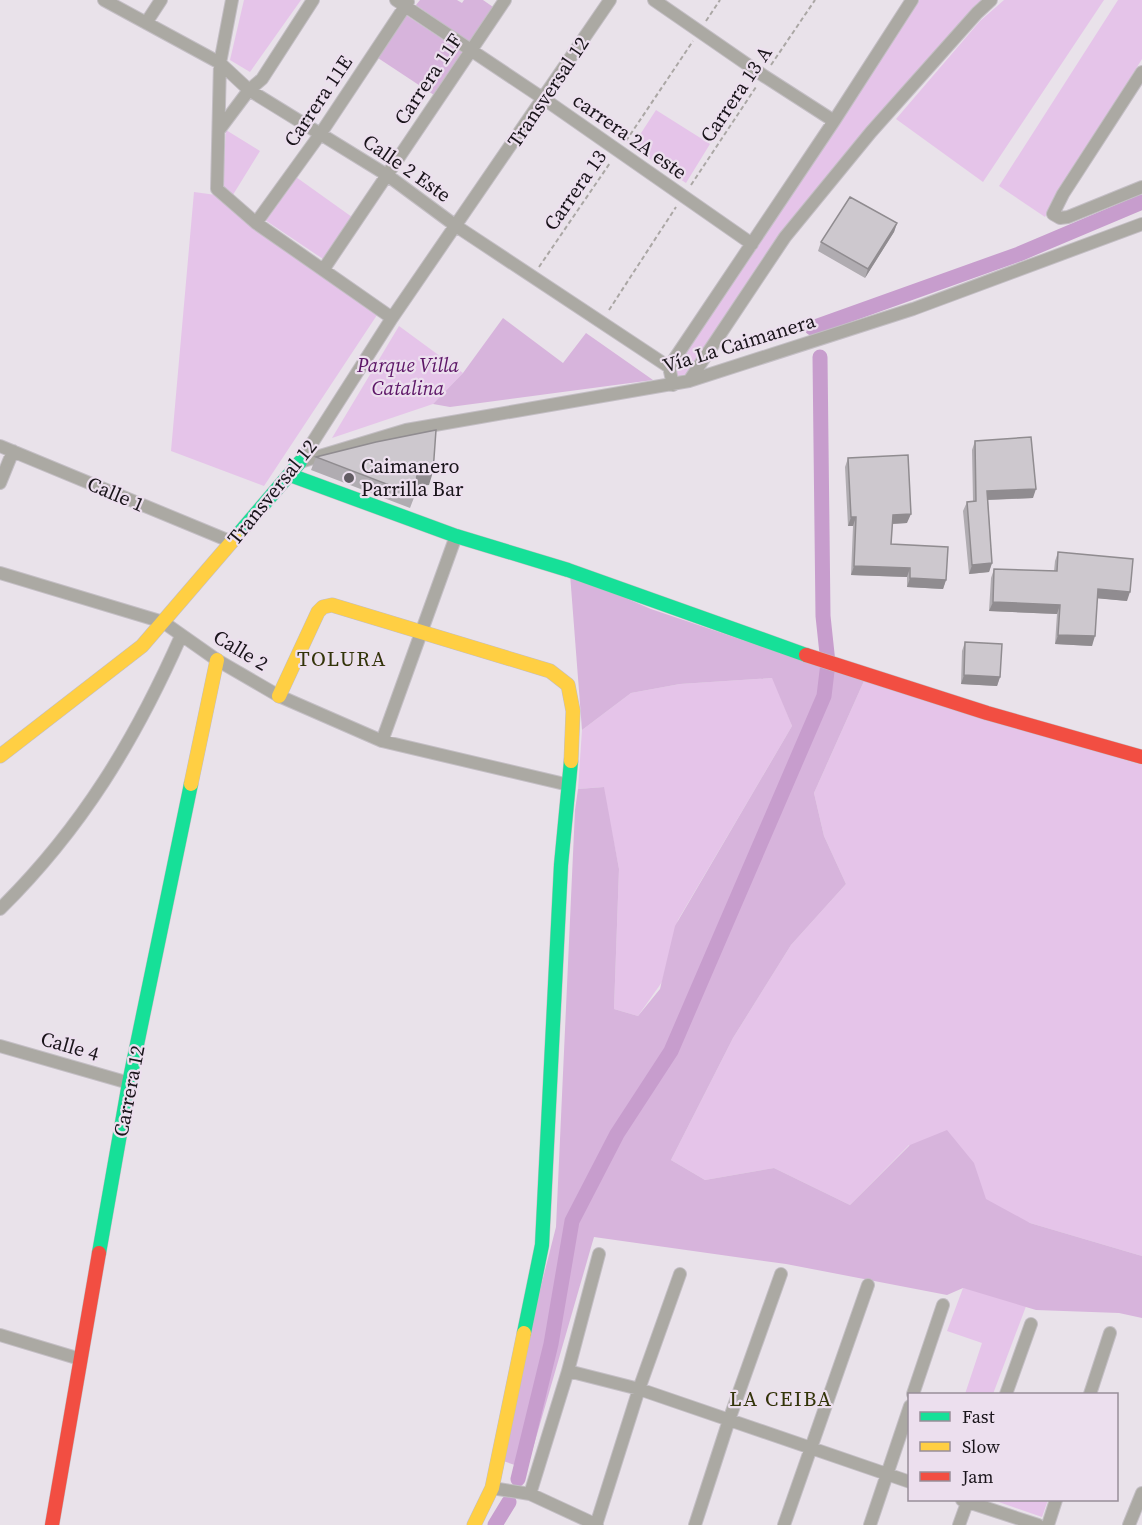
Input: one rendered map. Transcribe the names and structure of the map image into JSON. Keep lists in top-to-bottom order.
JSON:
{
  "streets": {
    "street": [
      "Carrera 11F",
      "Transversal 12",
      "Carrera 11E",
      "carrera 2A este",
      "Calle 2 Este",
      "Vía La Caimanera",
      "Calle 1",
      "Calle 2",
      "Calle 4",
      "Carrera 12"
    ],
    "path": ["Carrera 13 A", "Carrera 13"]
  },
  "crossings": [
    ["Carrera 11F", "carrera 2A este"],
    ["Carrera 11F", "Calle 2 Este"],
    ["Transversal 12", "carrera 2A este"],
    ["Transversal 12", "Calle 2 Este"],
    ["Transversal 12", "Vía La Caimanera"],
    ["Transversal 12", "Calle 1"],
    ["Transversal 12", "Calle 2"],
    ["Carrera 13 A", "carrera 2A este"],
    ["Carrera 13 A", "Calle 2 Este"],
    ["Carrera 11E", "carrera 2A este"],
    ["Carrera 11E", "Calle 2 Este"],
    ["carrera 2A este", "Carrera 13"],
    ["Calle 2 Este", "Carrera 13"],
    ["Calle 2", "Carrera 12"],
    ["Calle 4", "Carrera 12"]
  ],
  "districts": ["TOLURA", "LA CEIBA"],
  "parks": ["Parque Villa Catalina"],
  "places": ["Caimanero Parrilla Bar"],
  "legend": ["Fast", "Slow", "Jam"]
}
